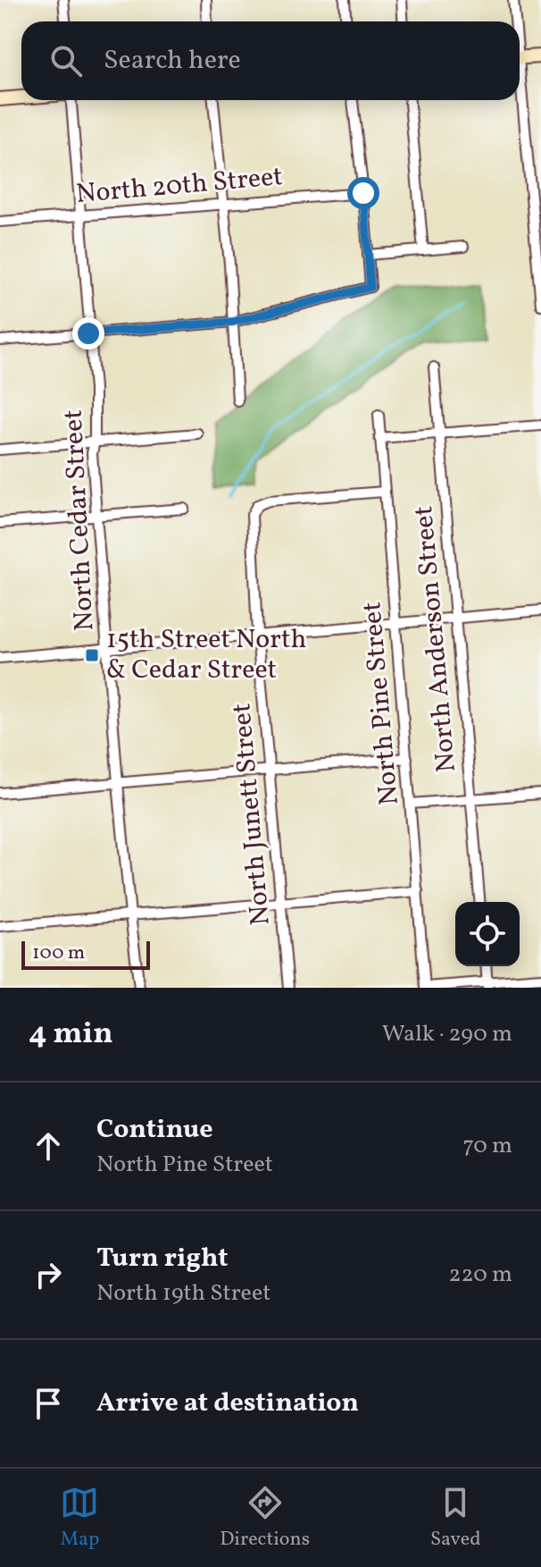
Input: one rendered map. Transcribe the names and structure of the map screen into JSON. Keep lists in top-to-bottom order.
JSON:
{
  "streets": {
    "street": [
      "North 20th Street",
      "North Cedar Street",
      "North Anderson Street",
      "North Pine Street",
      "North Junett Street"
    ]
  },
  "crossings": [
    ["North 20th Street", "North Cedar Street"],
    ["North Pine Street", "North Junett Street"]
  ],
  "places": {
    "transit": ["15th Street North & Cedar Street"]
  },
  "scale_bar": "100 m",
  "page": {
    "search": "Search here",
    "scale": "100 m",
    "heading": ["4 min", "Walk · 290 m"],
    "list": [
      ["Continue", "North Pine Street", "70 m"],
      ["Turn right", "North 19th Street", "220 m"],
      "Arrive at destination"
    ],
    "nav": ["Map", "Directions", "Saved"]
  }
}
